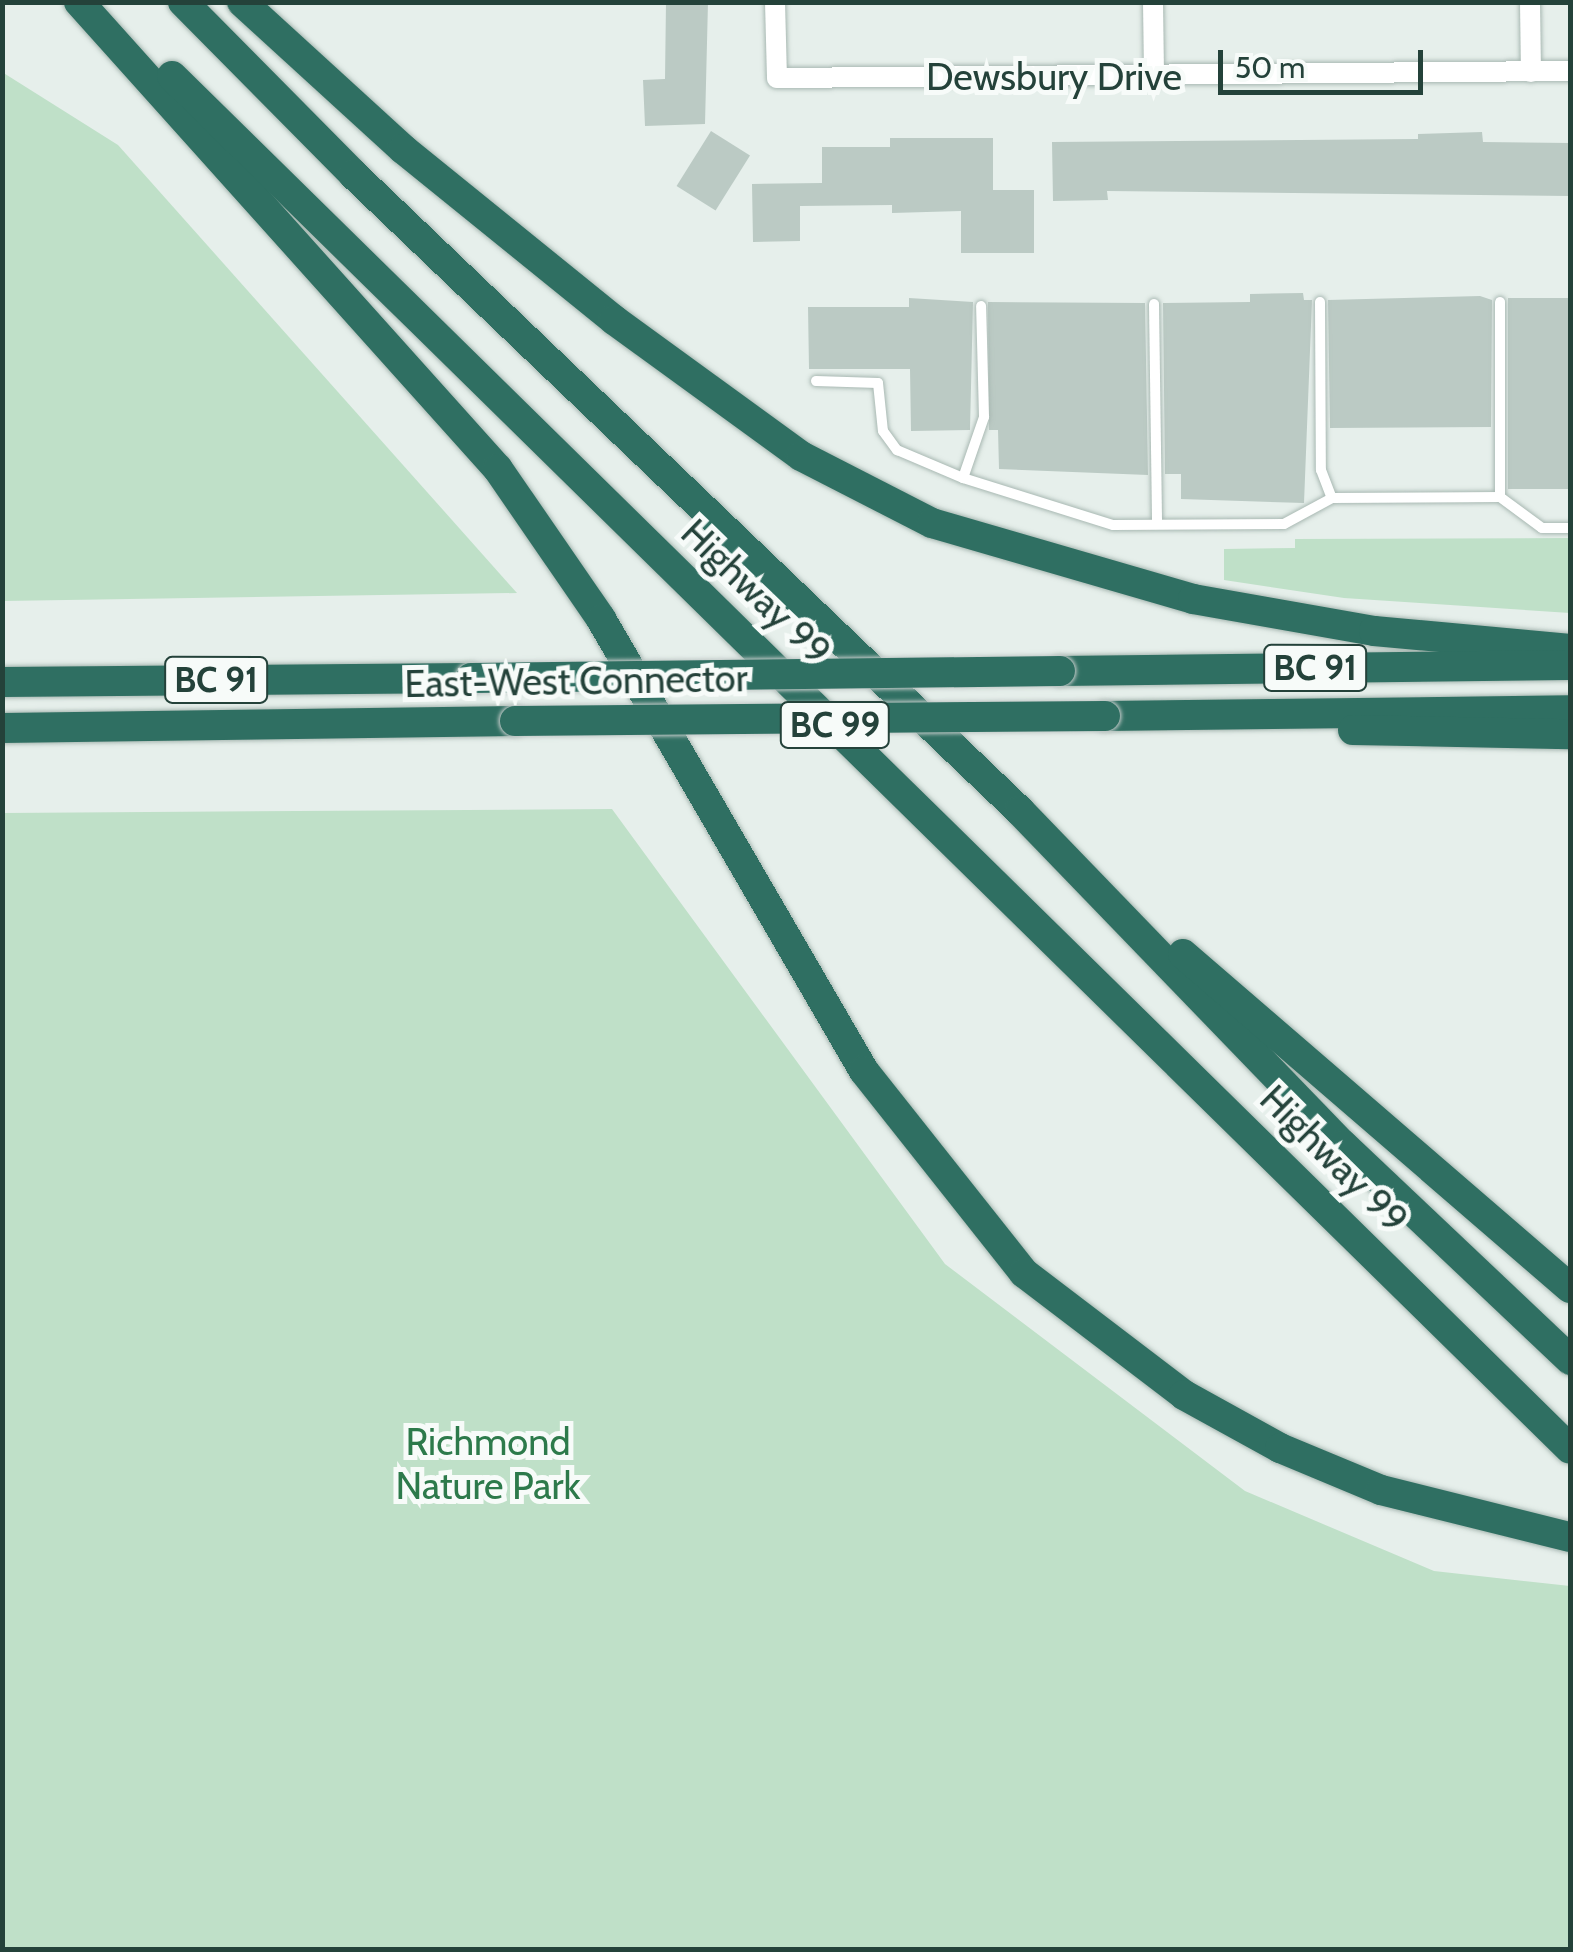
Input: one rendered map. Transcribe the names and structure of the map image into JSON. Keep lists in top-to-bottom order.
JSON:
{
  "streets": {
    "highway": [
      "Highway 99",
      "BC 91",
      "East-West Connector",
      "BC 99"
    ],
    "street": ["Dewsbury Drive"]
  },
  "parks": ["Richmond Nature Park"],
  "scale_bar": "50 m"
}
